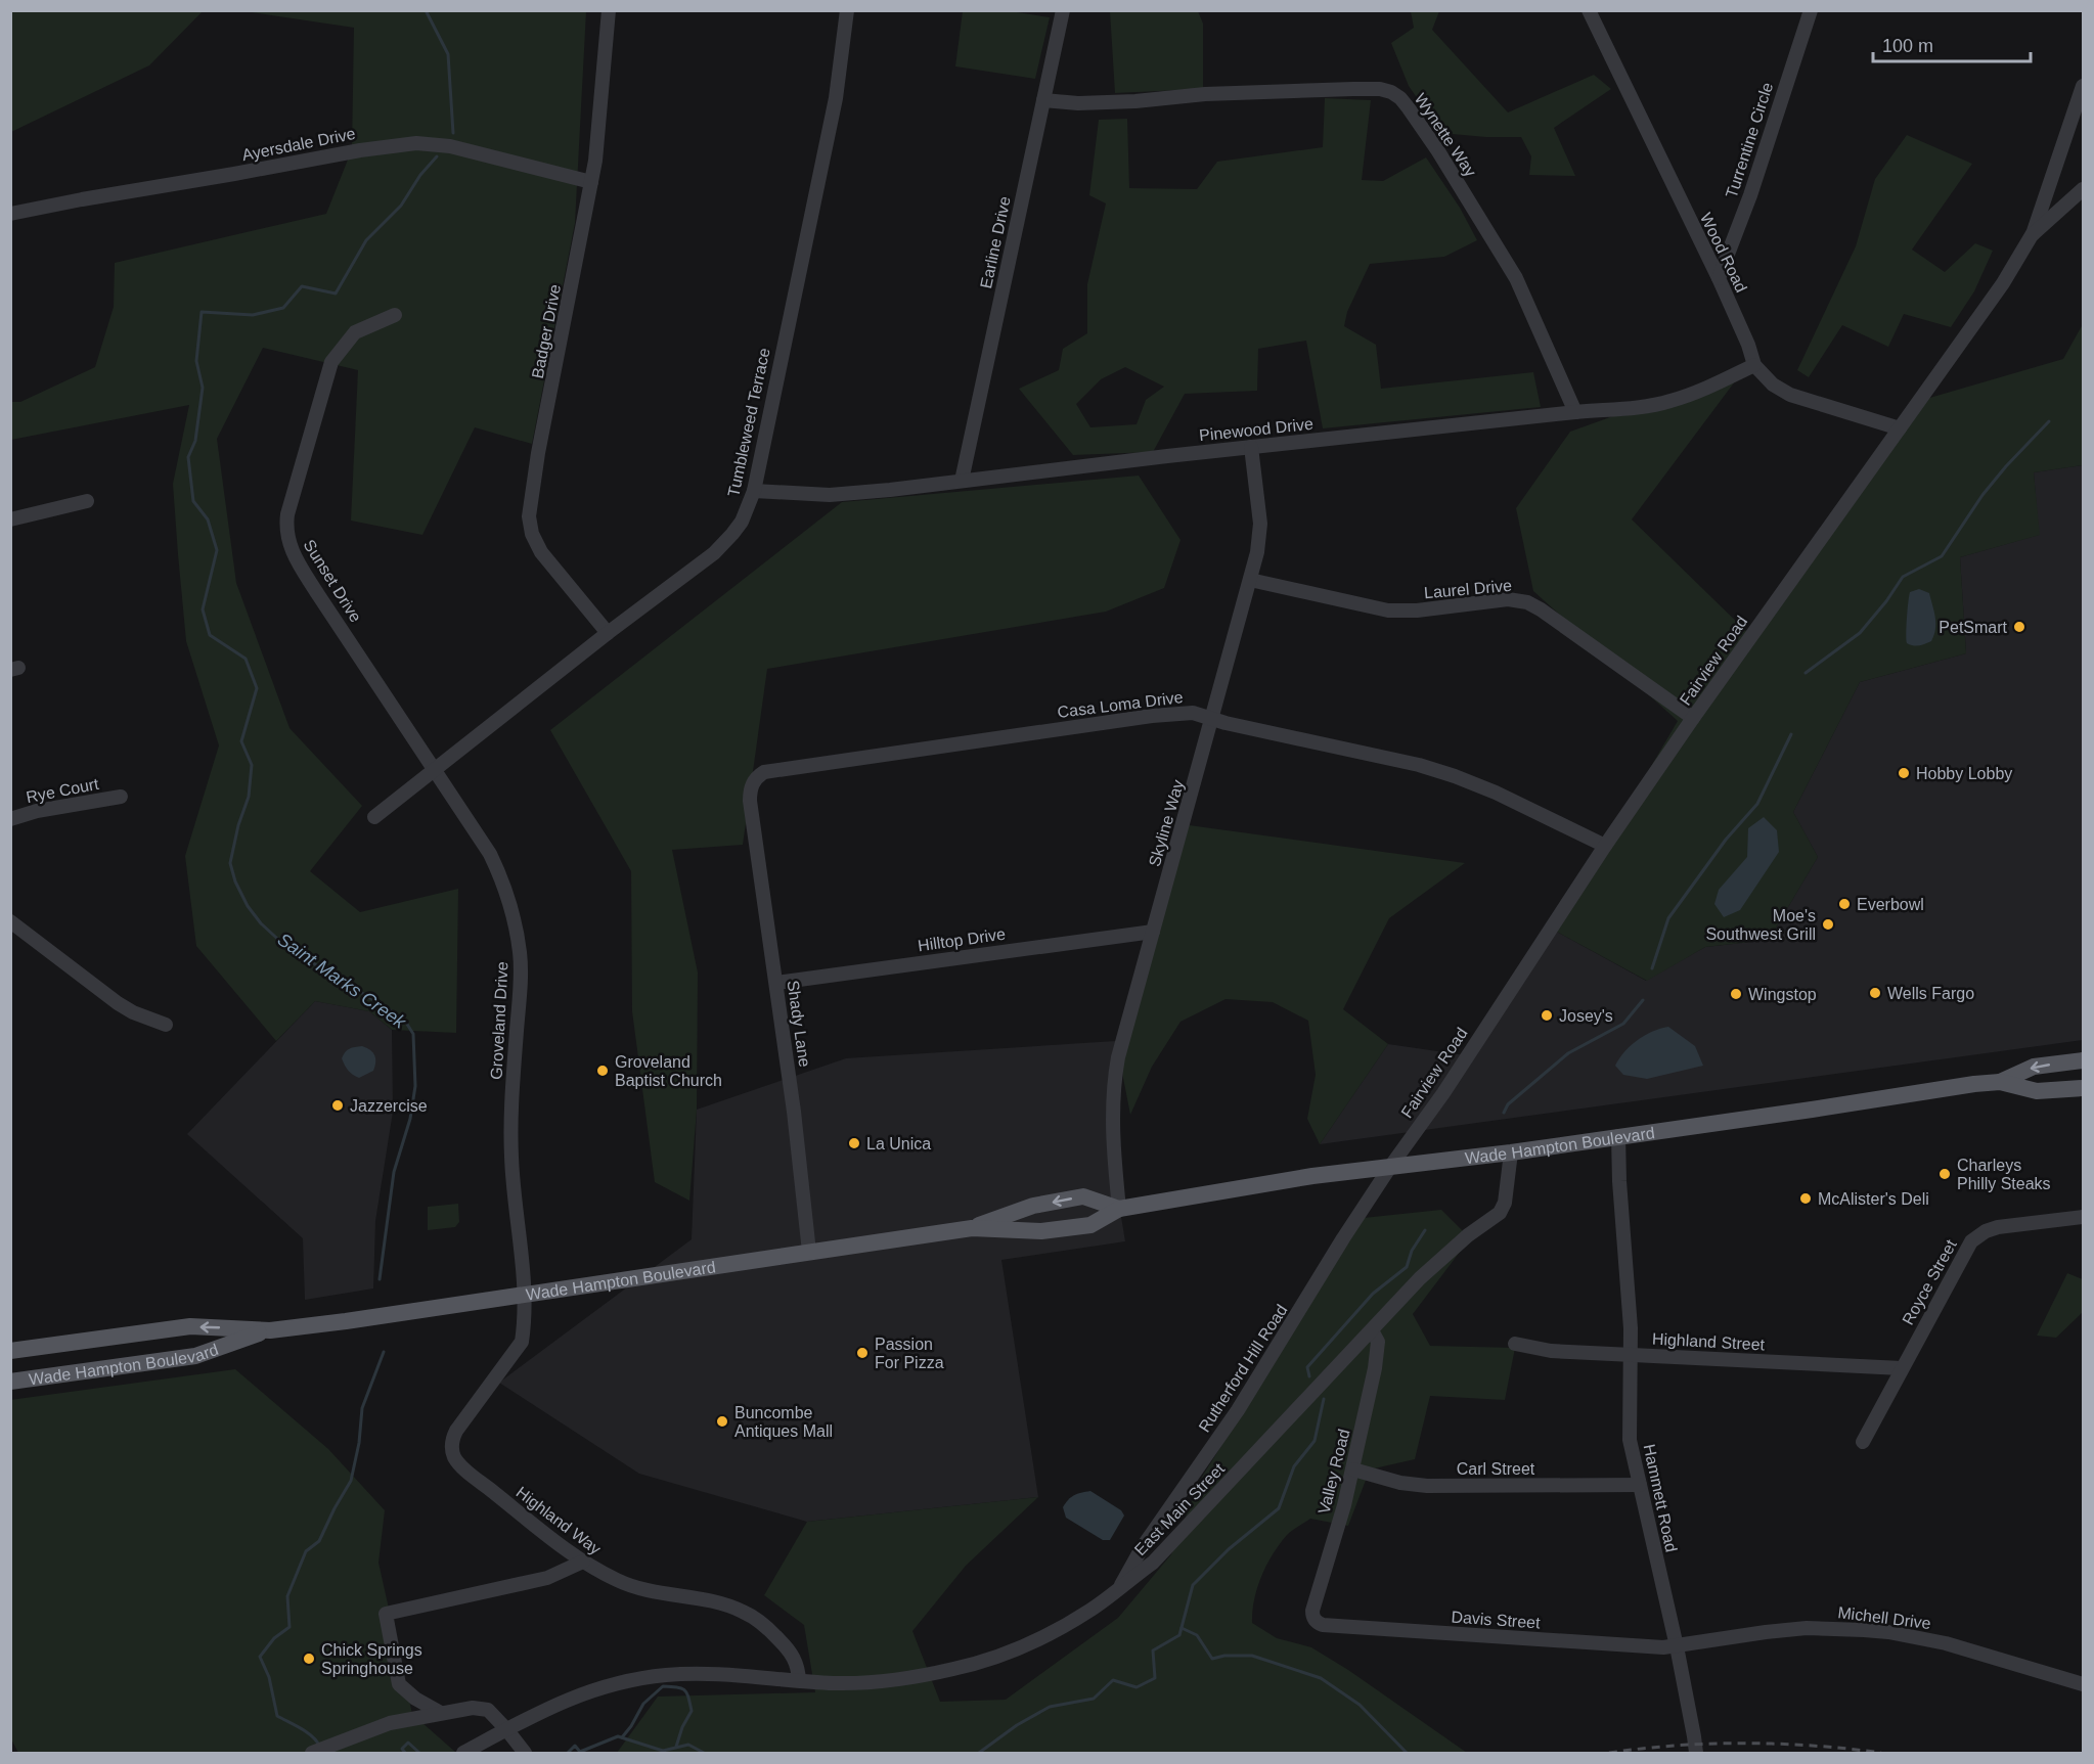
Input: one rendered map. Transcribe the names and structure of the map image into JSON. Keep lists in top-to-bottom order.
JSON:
{
  "streets": {
    "main road": ["Wade Hampton Boulevard"],
    "street": [
      "Wynette Way",
      "Turrentine Circle",
      "Ayersdale Drive",
      "Earline Drive",
      "Wood Road",
      "Badger Drive",
      "Tumbleweed Terrace",
      "Pinewood Drive",
      "Sunset Drive",
      "Laurel Drive",
      "Fairview Road",
      "Casa Loma Drive",
      "Rye Court",
      "Skyline Way",
      "Hilltop Drive",
      "Groveland Drive",
      "Shady Lane",
      "Royce Street",
      "Highland Street",
      "Rutherford Hill Road",
      "Carl Street",
      "Valley Road",
      "Hammett Road",
      "East Main Street",
      "Highland Way",
      "Michell Drive",
      "Davis Street"
    ]
  },
  "crossings": [
    ["Wynette Way", "Earline Drive"],
    ["Wynette Way", "Pinewood Drive"],
    ["Turrentine Circle", "Wood Road"],
    ["Ayersdale Drive", "Badger Drive"],
    ["Earline Drive", "Pinewood Drive"],
    ["Wood Road", "Pinewood Drive"],
    ["Wood Road", "Fairview Road"],
    ["Badger Drive", "Tumbleweed Terrace"],
    ["Tumbleweed Terrace", "Pinewood Drive"],
    ["Tumbleweed Terrace", "Sunset Drive"],
    ["Tumbleweed Terrace", "Groveland Drive"],
    ["Pinewood Drive", "Skyline Way"],
    ["Sunset Drive", "Groveland Drive"],
    ["Laurel Drive", "Fairview Road"],
    ["Laurel Drive", "Skyline Way"],
    ["Fairview Road", "Casa Loma Drive"],
    ["Fairview Road", "Wade Hampton Boulevard"],
    ["Fairview Road", "Rutherford Hill Road"],
    ["Casa Loma Drive", "Skyline Way"],
    ["Casa Loma Drive", "Shady Lane"],
    ["Skyline Way", "Hilltop Drive"],
    ["Skyline Way", "Wade Hampton Boulevard"],
    ["Hilltop Drive", "Shady Lane"],
    ["Groveland Drive", "Wade Hampton Boulevard"],
    ["Groveland Drive", "Highland Way"],
    ["Shady Lane", "Wade Hampton Boulevard"],
    ["Wade Hampton Boulevard", "Rutherford Hill Road"],
    ["Wade Hampton Boulevard", "Hammett Road"],
    ["Wade Hampton Boulevard", "East Main Street"],
    ["Wade Hampton Boulevard", "Highland Way"],
    ["Royce Street", "Highland Street"],
    ["Highland Street", "Hammett Road"],
    ["Rutherford Hill Road", "East Main Street"],
    ["Carl Street", "Valley Road"],
    ["Carl Street", "Hammett Road"],
    ["Valley Road", "East Main Street"],
    ["Valley Road", "Davis Street"],
    ["Hammett Road", "Michell Drive"],
    ["Hammett Road", "Davis Street"],
    ["East Main Street", "Highland Way"],
    ["Michell Drive", "Davis Street"]
  ],
  "water": ["Saint Marks Creek"],
  "places": [
    "PetSmart",
    "Hobby Lobby",
    "Everbowl",
    "Moe's Southwest Grill",
    "Wells Fargo",
    "Wingstop",
    "Josey's",
    "Groveland Baptist Church",
    "Jazzercise",
    "La Unica",
    "Charleys Philly Steaks",
    "McAlister's Deli",
    "Passion For Pizza",
    "Buncombe Antiques Mall",
    "Chick Springs Springhouse"
  ],
  "scale_bar": "100 m"
}
